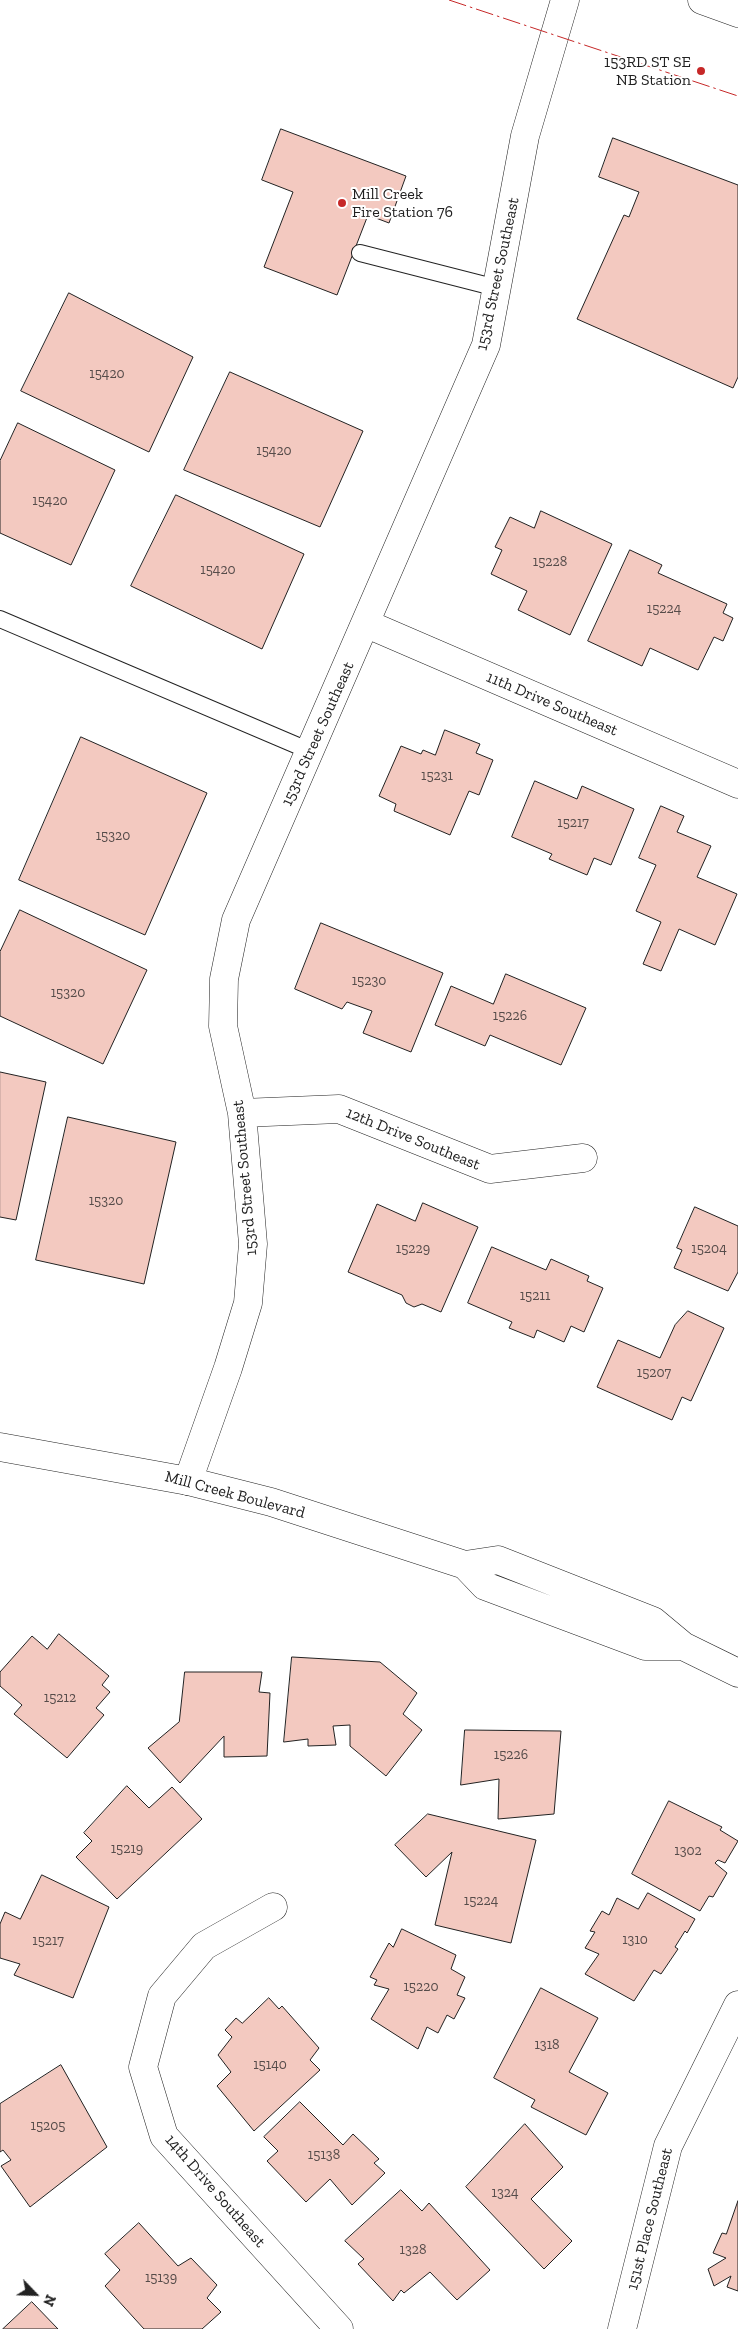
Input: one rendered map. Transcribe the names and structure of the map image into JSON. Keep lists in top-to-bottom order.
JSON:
{
  "streets": {
    "street": [
      "153rd Street Southeast",
      "11th Drive Southeast",
      "12th Drive Southeast",
      "Mill Creek Boulevard",
      "14th Drive Southeast",
      "151st Place Southeast"
    ]
  },
  "crossings": [
    ["153rd Street Southeast", "11th Drive Southeast"],
    ["153rd Street Southeast", "12th Drive Southeast"],
    ["153rd Street Southeast", "Mill Creek Boulevard"]
  ],
  "places": ["153RD ST SE NB Station", "Mill Creek Fire Station 76"],
  "house_numbers": [
    "15420",
    "15420",
    "15420",
    "15228",
    "15420",
    "15224",
    "15231",
    "15217",
    "15320",
    "15230",
    "15320",
    "15226",
    "15320",
    "15229",
    "15204",
    "15211",
    "15207",
    "15212",
    "15226",
    "15219",
    "1302",
    "15224",
    "1310",
    "15217",
    "15220",
    "1318",
    "15140",
    "15205",
    "15138",
    "1324",
    "1328",
    "15139"
  ],
  "north": "bottom right"
}
